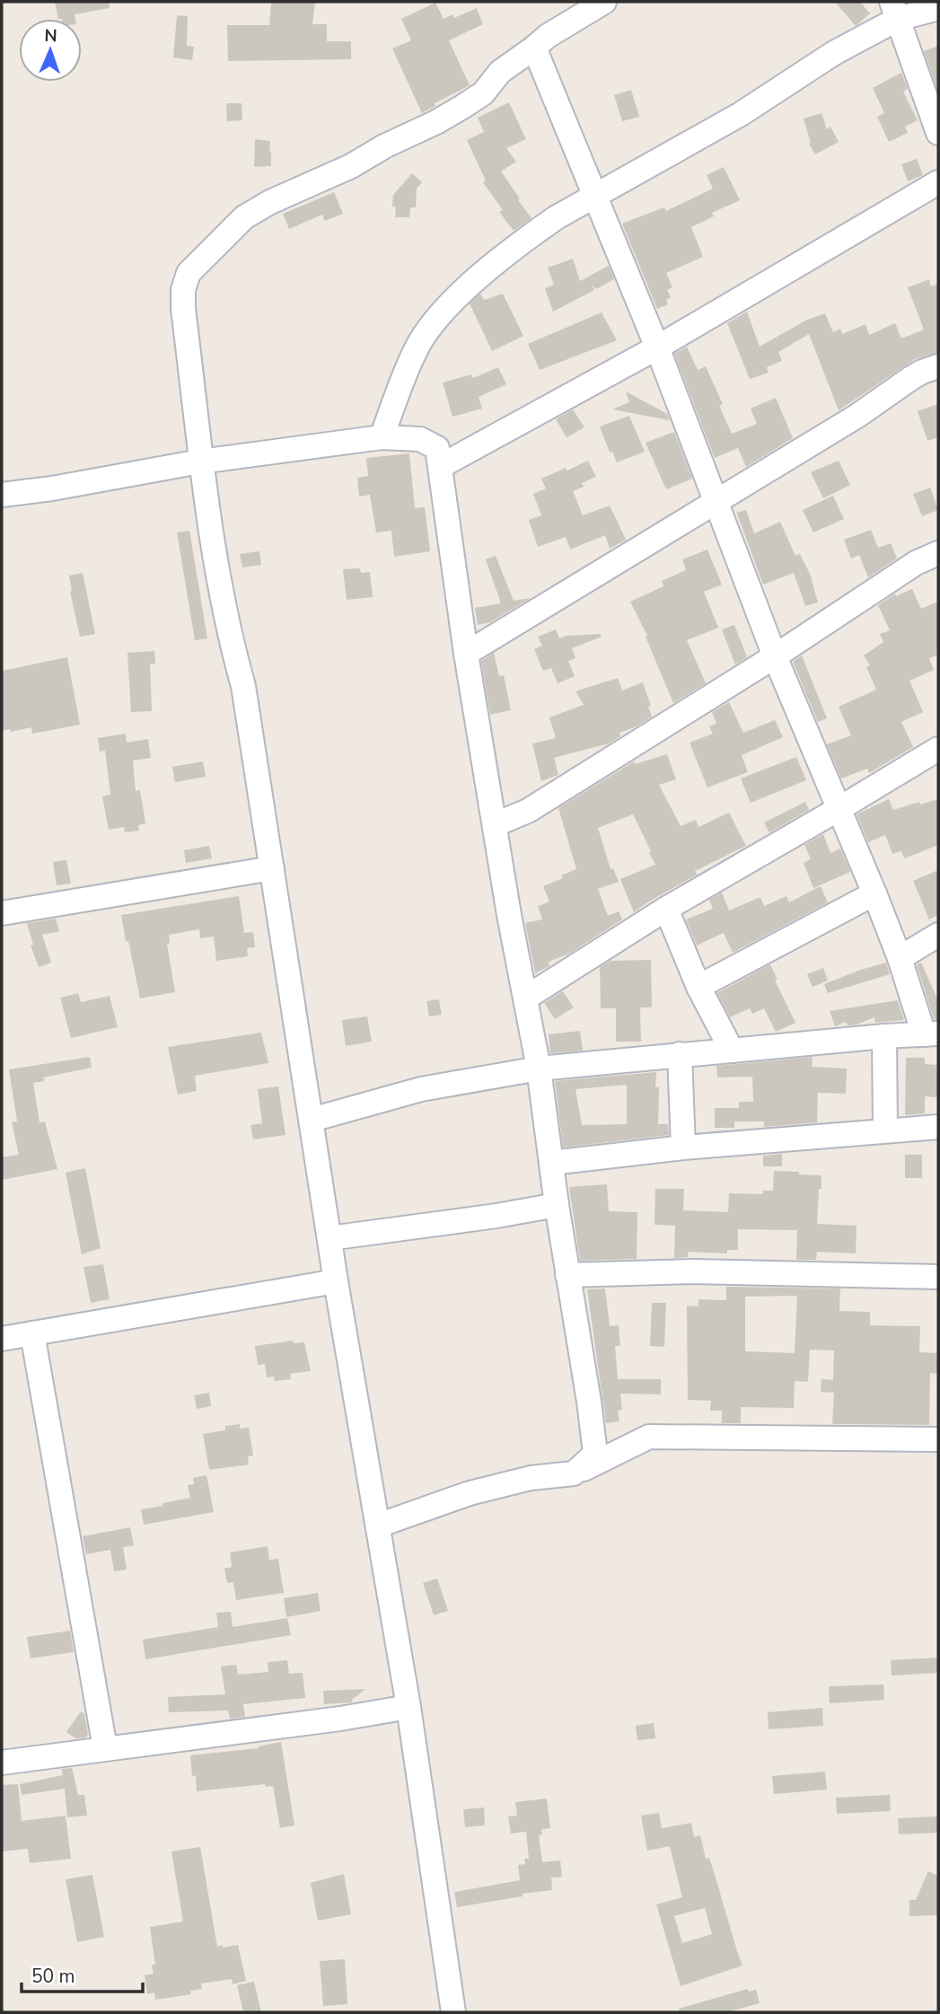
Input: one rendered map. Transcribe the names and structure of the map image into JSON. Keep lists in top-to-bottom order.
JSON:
{
  "scale_bar": "50 m",
  "north": "top"
}
